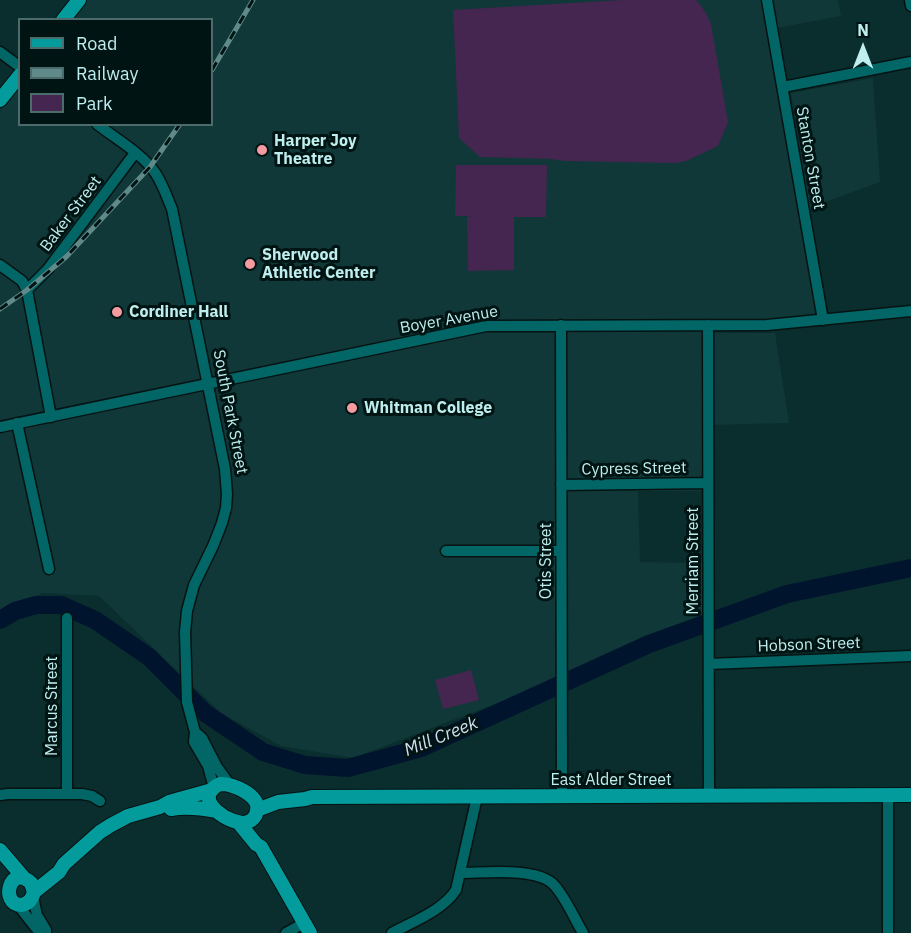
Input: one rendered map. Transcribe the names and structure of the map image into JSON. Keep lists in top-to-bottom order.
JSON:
{
  "streets": {
    "main road": ["East Alder Street"],
    "street": [
      "Stanton Street",
      "Baker Street",
      "Boyer Avenue",
      "South Park Street",
      "Cypress Street",
      "Otis Street",
      "Merriam Street",
      "Hobson Street",
      "Marcus Street"
    ]
  },
  "crossings": [
    ["Stanton Street", "Boyer Avenue"],
    ["Baker Street", "South Park Street"],
    ["Boyer Avenue", "South Park Street"],
    ["Boyer Avenue", "Otis Street"],
    ["Boyer Avenue", "Merriam Street"],
    ["South Park Street", "East Alder Street"],
    ["Cypress Street", "Otis Street"],
    ["Cypress Street", "Merriam Street"],
    ["Otis Street", "East Alder Street"],
    ["Merriam Street", "Hobson Street"],
    ["Merriam Street", "East Alder Street"]
  ],
  "water": ["Mill Creek"],
  "places": [
    "Harper Joy Theatre",
    "Sherwood Athletic Center",
    "Cordiner Hall",
    "Whitman College"
  ],
  "legend": ["Road", "Railway", "Park"],
  "north": "top"
}
